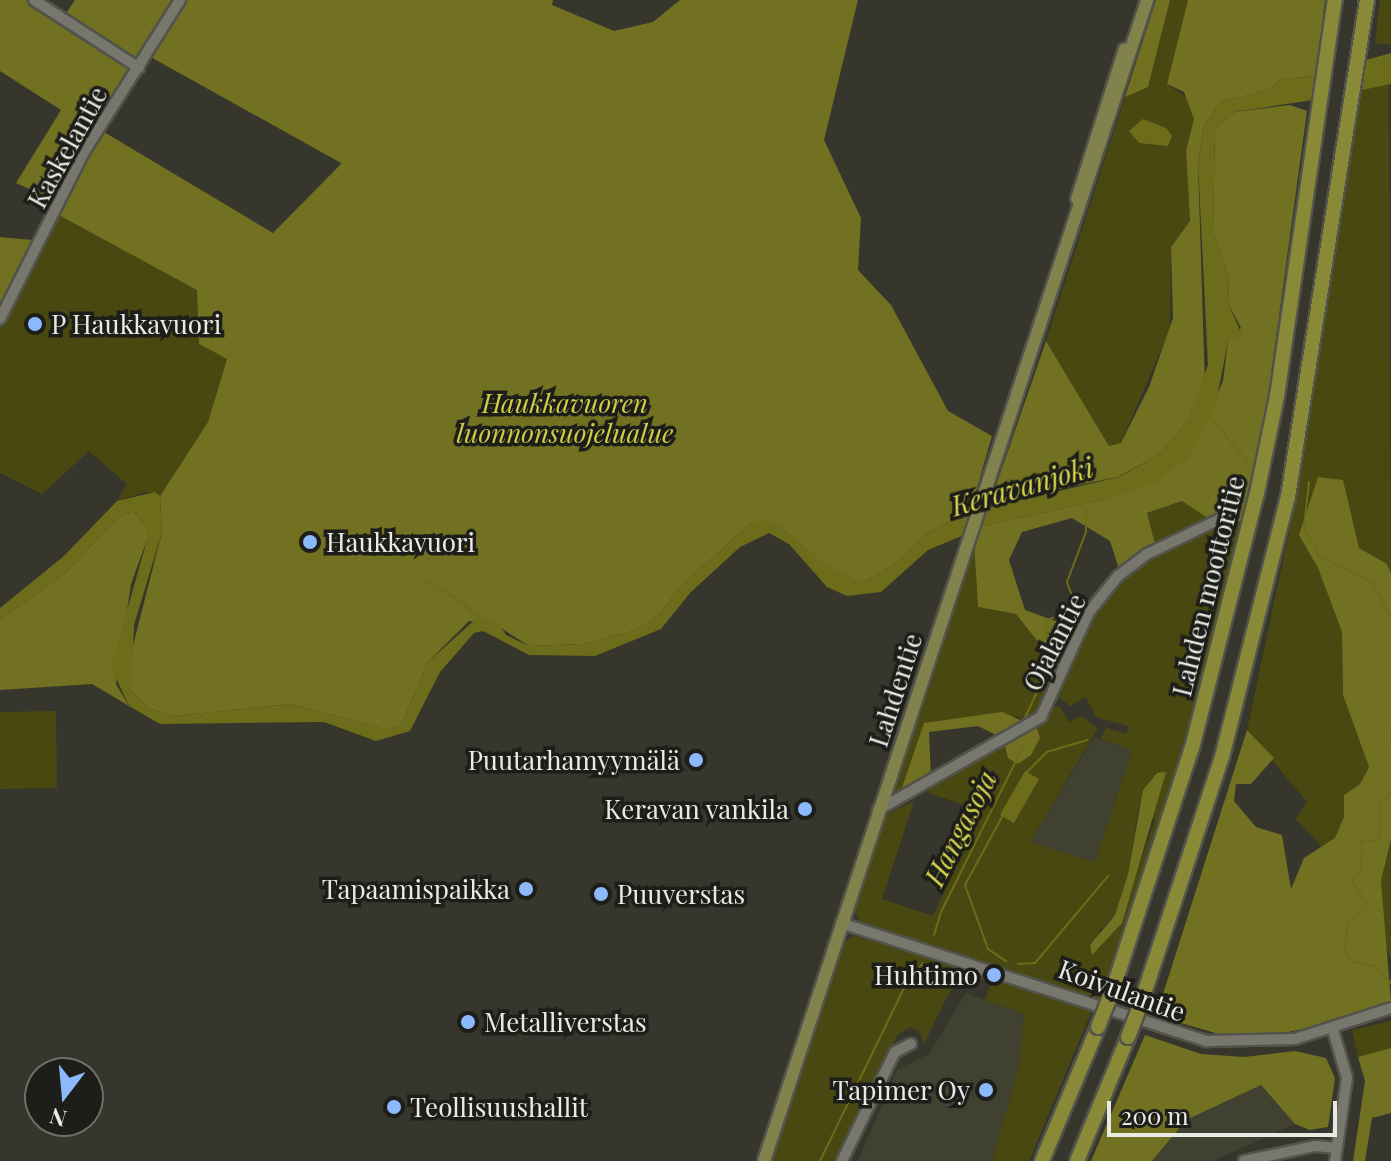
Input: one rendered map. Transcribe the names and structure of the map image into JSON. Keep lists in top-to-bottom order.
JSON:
{
  "streets": {
    "highway": ["Lahden moottoritie"],
    "main road": ["Lahdentie"],
    "street": ["Kaskelantie", "Ojalantie", "Koivulantie"]
  },
  "crossings": [
    ["Ojalantie", "Lahdentie"],
    ["Lahdentie", "Koivulantie"]
  ],
  "water": ["Keravanjoki", "Hangasoja"],
  "parks": ["Haukkavuoren luonnonsuojelualue"],
  "places": [
    "P Haukkavuori",
    "Haukkavuori",
    "Puutarhamyymälä",
    "Keravan vankila",
    "Tapaamispaikka",
    "Puuverstas",
    "Huhtimo",
    "Metalliverstas",
    "Tapimer Oy",
    "Teollisuushallit"
  ],
  "scale_bar": "200 m",
  "north": "bottom"
}
